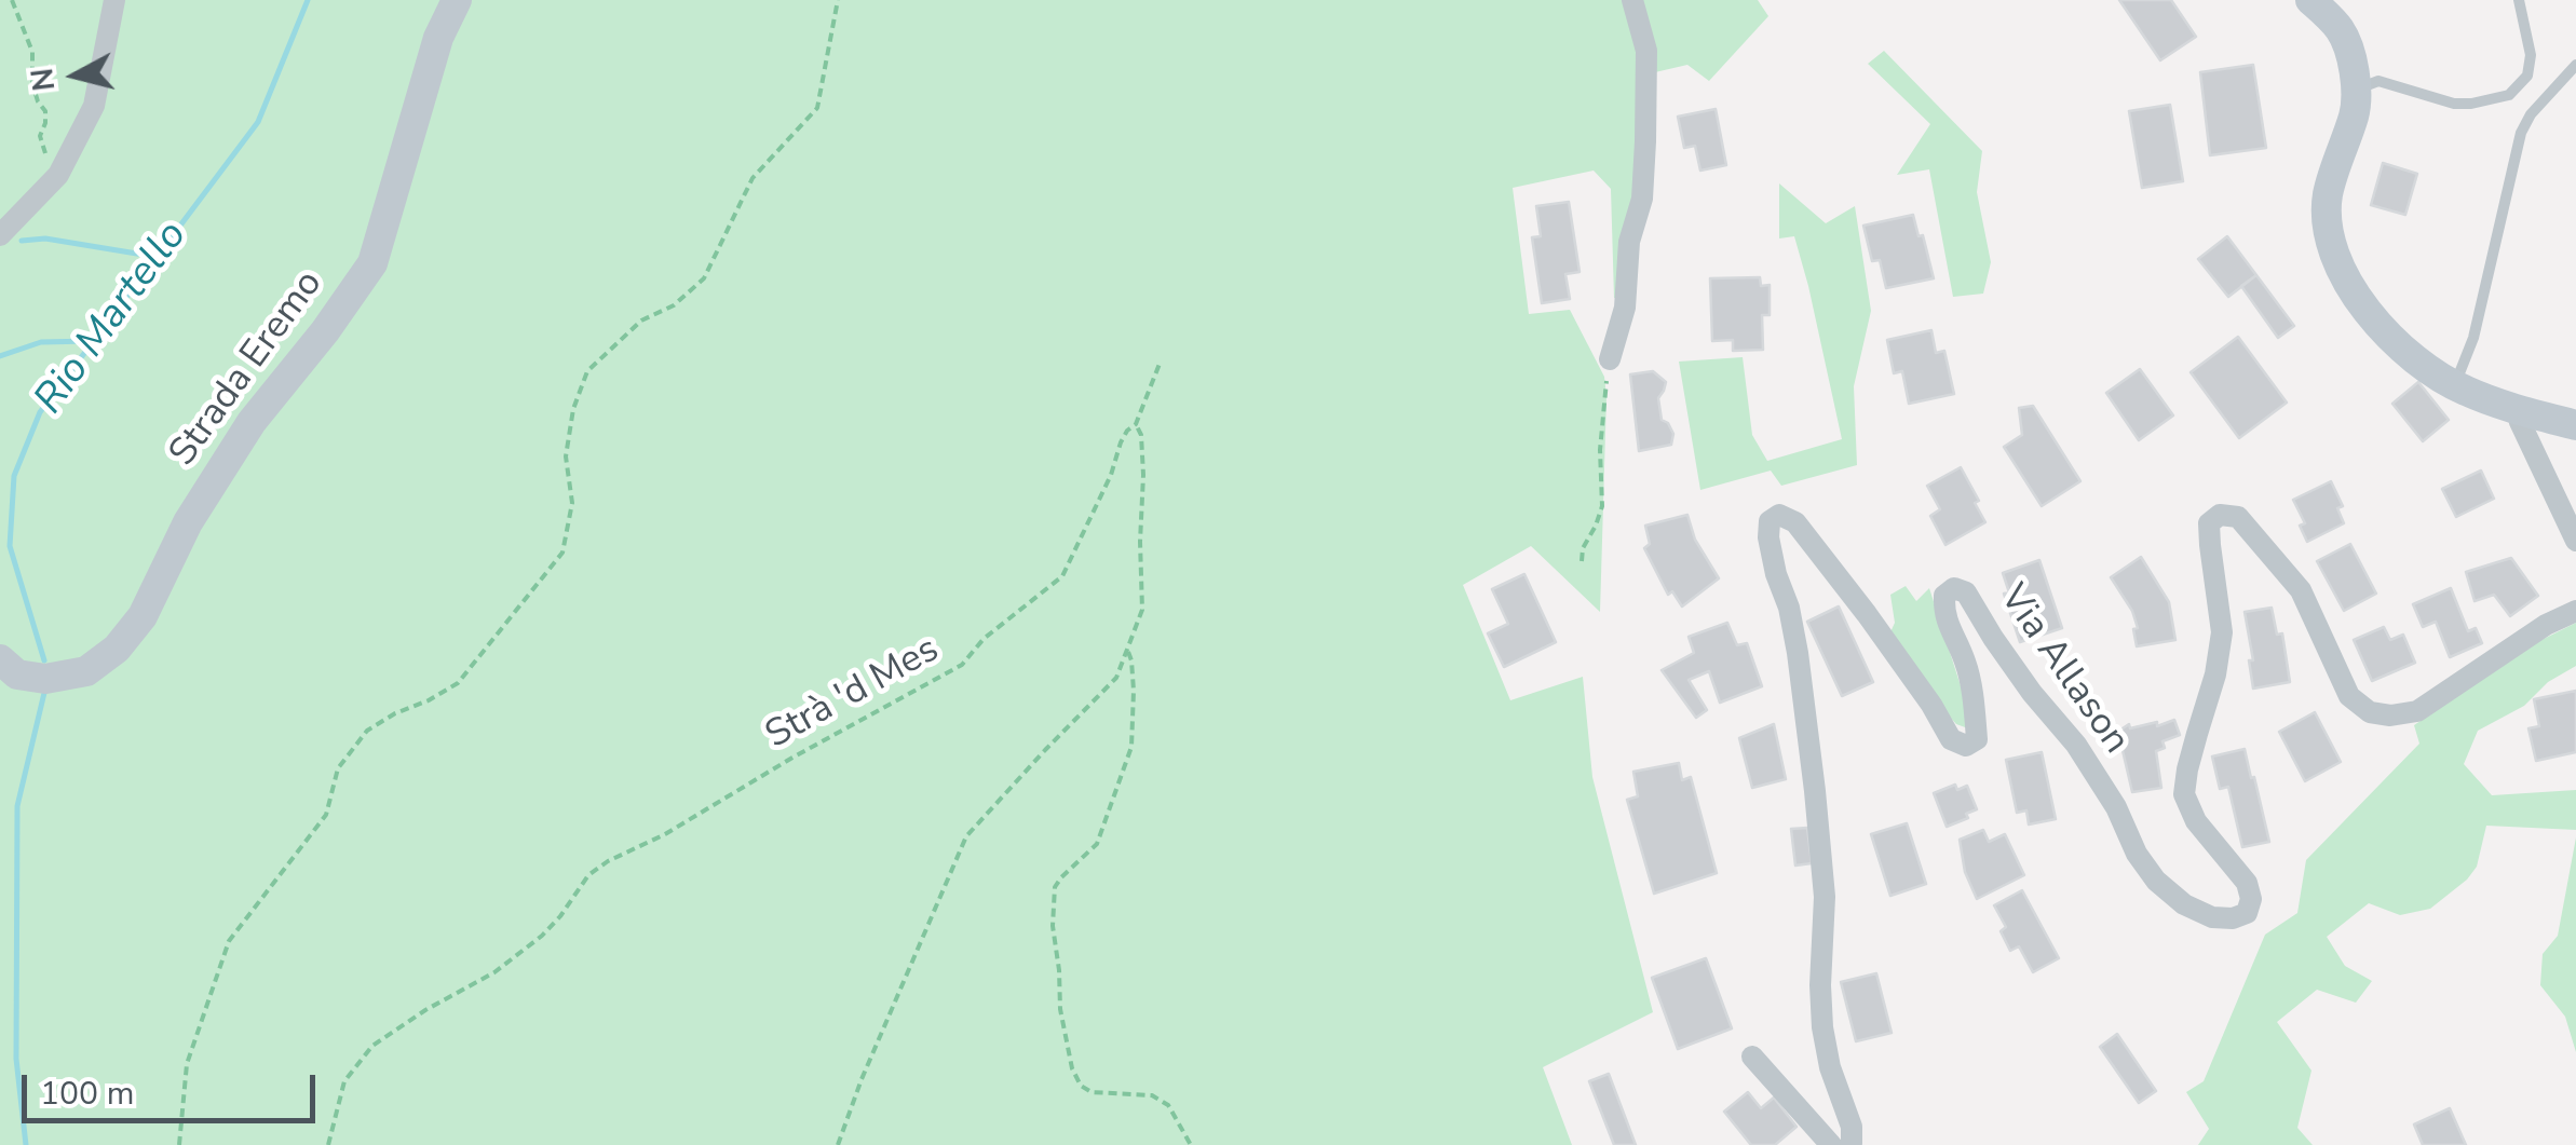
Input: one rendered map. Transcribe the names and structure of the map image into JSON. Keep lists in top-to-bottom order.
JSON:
{
  "streets": {
    "main road": ["Strada Eremo"],
    "street": ["Via Allason"],
    "path": ["Strà 'd Mes"]
  },
  "water": ["Rio Martello"],
  "scale_bar": "100 m",
  "north": "left"
}
